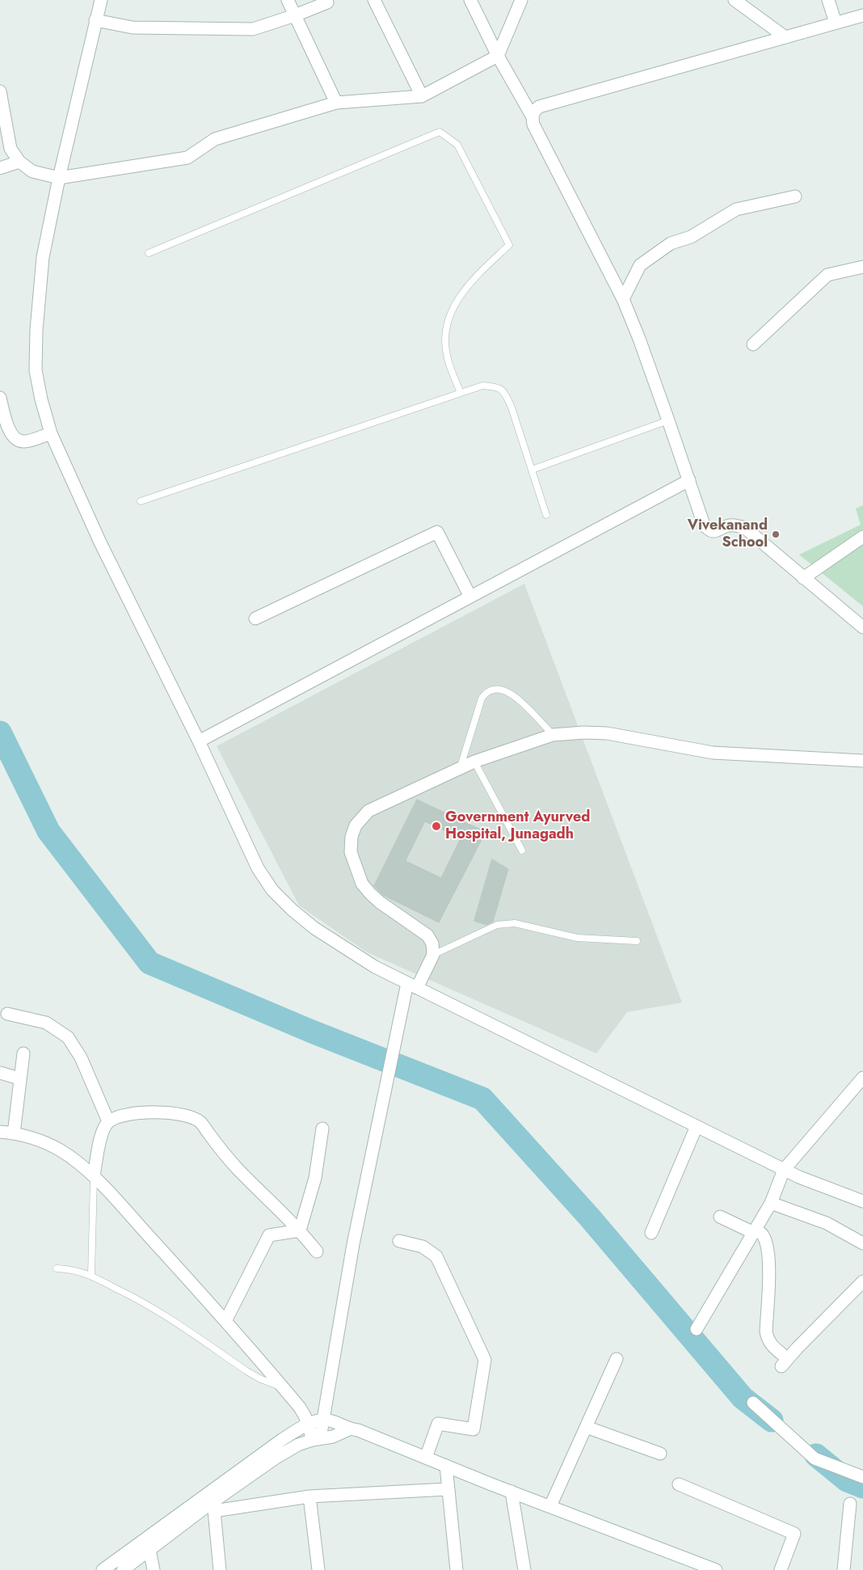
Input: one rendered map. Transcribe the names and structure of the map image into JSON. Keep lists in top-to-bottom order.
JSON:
{
  "places": ["Vivekanand School", "Government Ayurved Hospital, Junagadh"]
}
